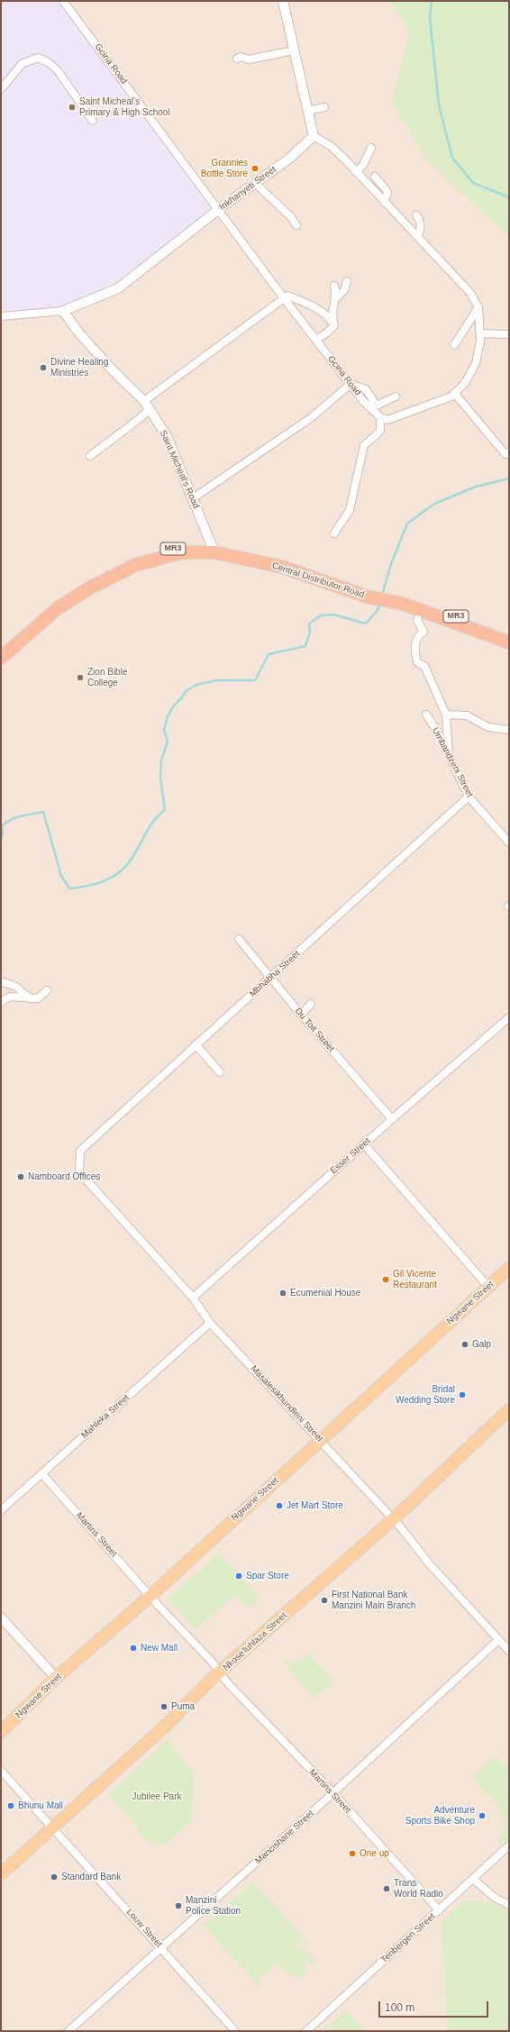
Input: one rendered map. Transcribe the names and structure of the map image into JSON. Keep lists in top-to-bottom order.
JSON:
{
  "streets": {
    "highway": ["MR3", "Central Distributor Road"],
    "main road": ["Ngwane Street", "Nkose'luhlaza Street"],
    "street": [
      "Gcina Road",
      "Inkhanyeti Street",
      "Saint Micheal's Road",
      "Umbandzeni Street",
      "Mbhabha Street",
      "Du Toit Street",
      "Esser Street",
      "Masalesikhundleni Street",
      "Mahleka Street",
      "Martins Street",
      "Mancishane Street",
      "Louw Street",
      "Tenbergen Street"
    ]
  },
  "crossings": [
    ["Gcina Road", "Inkhanyeti Street"],
    ["Inkhanyeti Street", "Saint Micheal's Road"],
    ["Saint Micheal's Road", "Central Distributor Road"],
    ["Umbandzeni Street", "Mbhabha Street"],
    ["Mbhabha Street", "Du Toit Street"],
    ["Mbhabha Street", "Masalesikhundleni Street"],
    ["Du Toit Street", "Esser Street"],
    ["Esser Street", "Masalesikhundleni Street"],
    ["Ngwane Street", "Masalesikhundleni Street"],
    ["Ngwane Street", "Martins Street"],
    ["Masalesikhundleni Street", "Mahleka Street"],
    ["Masalesikhundleni Street", "Nkose'luhlaza Street"],
    ["Masalesikhundleni Street", "Mancishane Street"],
    ["Mahleka Street", "Martins Street"],
    ["Martins Street", "Nkose'luhlaza Street"],
    ["Martins Street", "Mancishane Street"],
    ["Martins Street", "Tenbergen Street"],
    ["Nkose'luhlaza Street", "Louw Street"],
    ["Mancishane Street", "Louw Street"]
  ],
  "parks": ["Jubilee Park"],
  "places": [
    "Saint Micheal's Primary & High School",
    "Grannies Bottle Store",
    "Divine Healing Ministries",
    "Zion Bible College",
    "Namboard Offices",
    "Gil Vicente Restaurant",
    "Ecumenial House",
    "Galp",
    "Bridal Wedding Store",
    "Jet Mart Store",
    "Spar Store",
    "First National Bank Manzini Main Branch",
    "New Mall",
    "Puma",
    "Bhunu Mall",
    "Adventure Sports Bike Shop",
    "One up",
    "Standard Bank",
    "Trans World Radio",
    "Manzini Police Station"
  ],
  "scale_bar": "100 m"
}
